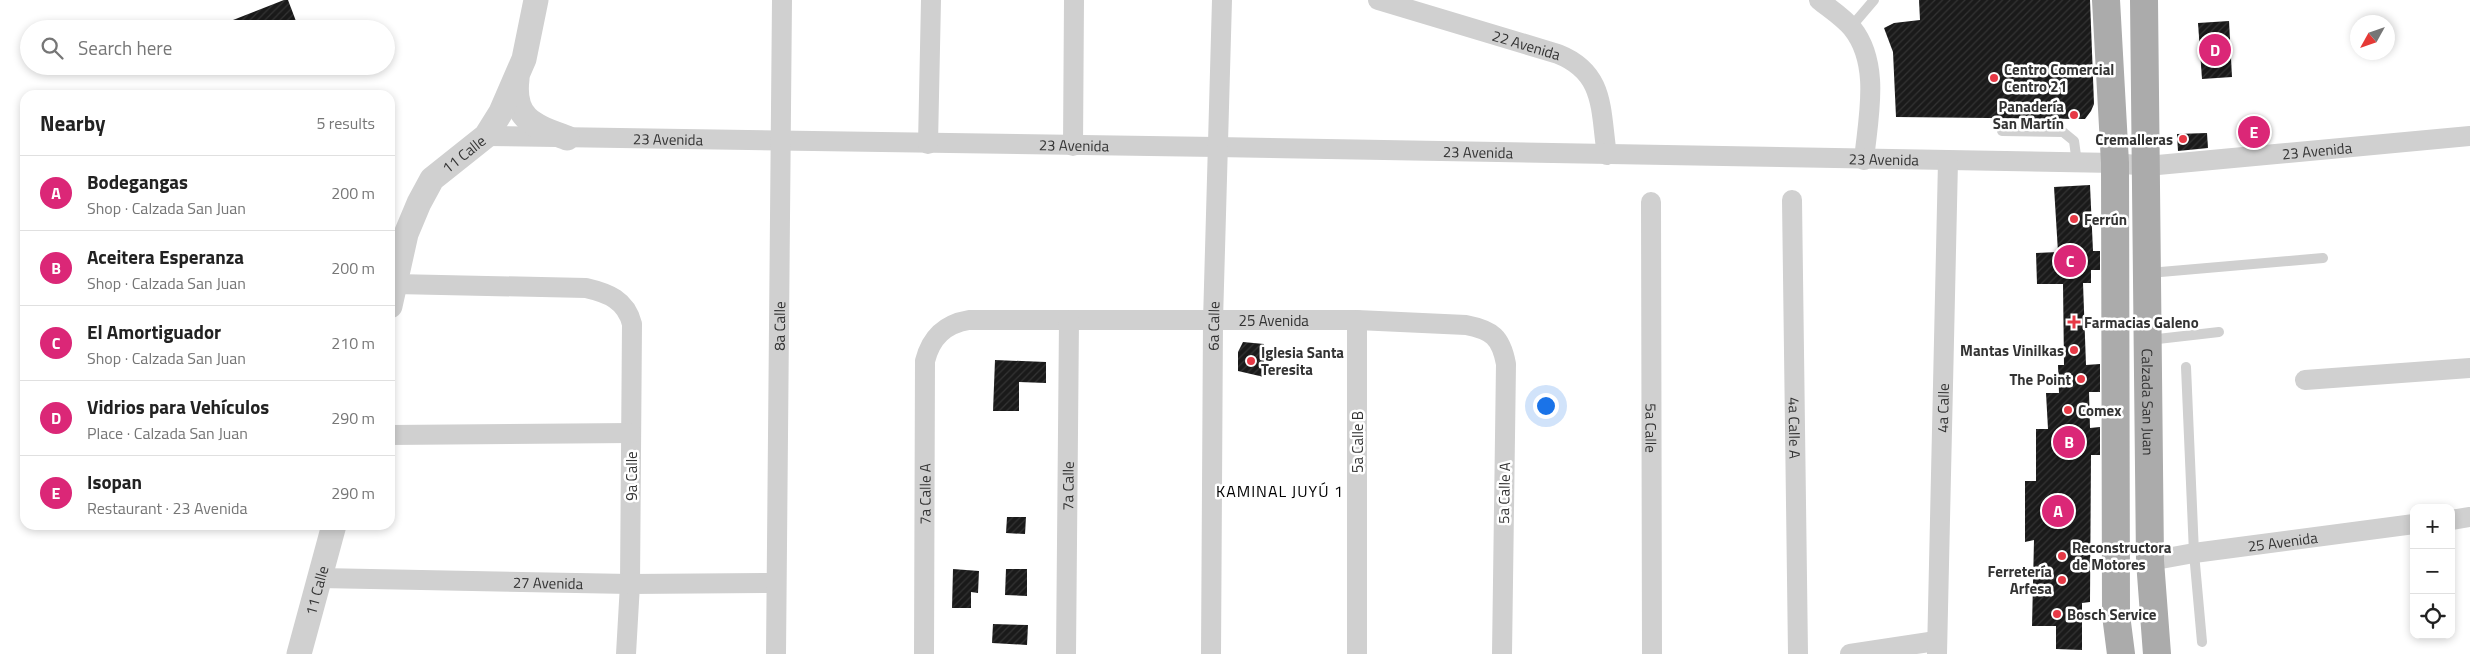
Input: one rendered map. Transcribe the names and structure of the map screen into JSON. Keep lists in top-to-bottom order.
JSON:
{
  "streets": {
    "main road": ["Calzada San Juan"],
    "street": [
      "22 Avenida",
      "23 Avenida",
      "11 Calle",
      "25 Avenida",
      "8a Calle",
      "6a Calle",
      "4a Calle",
      "4a Calle A",
      "5a Calle",
      "5a Calle B",
      "9a Calle",
      "7a Calle",
      "5a Calle A",
      "7a Calle A",
      "27 Avenida"
    ]
  },
  "crossings": [
    ["22 Avenida", "23 Avenida"],
    ["23 Avenida", "11 Calle"],
    ["23 Avenida", "8a Calle"],
    ["23 Avenida", "6a Calle"],
    ["23 Avenida", "Calzada San Juan"],
    ["23 Avenida", "4a Calle"],
    ["11 Calle", "27 Avenida"],
    ["25 Avenida", "6a Calle"],
    ["25 Avenida", "Calzada San Juan"],
    ["25 Avenida", "5a Calle B"],
    ["25 Avenida", "7a Calle"],
    ["25 Avenida", "5a Calle A"],
    ["25 Avenida", "7a Calle A"],
    ["8a Calle", "27 Avenida"],
    ["9a Calle", "27 Avenida"]
  ],
  "districts": ["KAMINAL JUYÚ 1"],
  "places": {
    "other": [
      "Centro Comercial Centro 21",
      "Panadería San Martín",
      "Cremalleras",
      "Ferrún",
      "Mantas Vinilkas",
      "Iglesia Santa Teresita",
      "The Point",
      "Comex",
      "Reconstructora de Motores",
      "Ferretería Arfesa",
      "Bosch Service"
    ],
    "health": ["Farmacias Galeno"]
  },
  "north": "bottom left",
  "page": {
    "search": "Search here",
    "pins": [
      "D",
      "E",
      "C",
      "B",
      "A"
    ],
    "heading": ["Nearby", "5 results"],
    "list": [
      {
        "mark": "A",
        "name": "Bodegangas",
        "note": "Shop · Calzada San Juan",
        "value": "200 m"
      },
      {
        "mark": "B",
        "name": "Aceitera Esperanza",
        "note": "Shop · Calzada San Juan",
        "value": "200 m"
      },
      {
        "mark": "C",
        "name": "El Amortiguador",
        "note": "Shop · Calzada San Juan",
        "value": "210 m"
      },
      {
        "mark": "D",
        "name": "Vidrios para Vehículos",
        "note": "Place · Calzada San Juan",
        "value": "290 m"
      },
      {
        "mark": "E",
        "name": "Isopan",
        "note": "Restaurant · 23 Avenida",
        "value": "290 m"
      }
    ],
    "map_buttons": ["+", "−"]
  }
}
